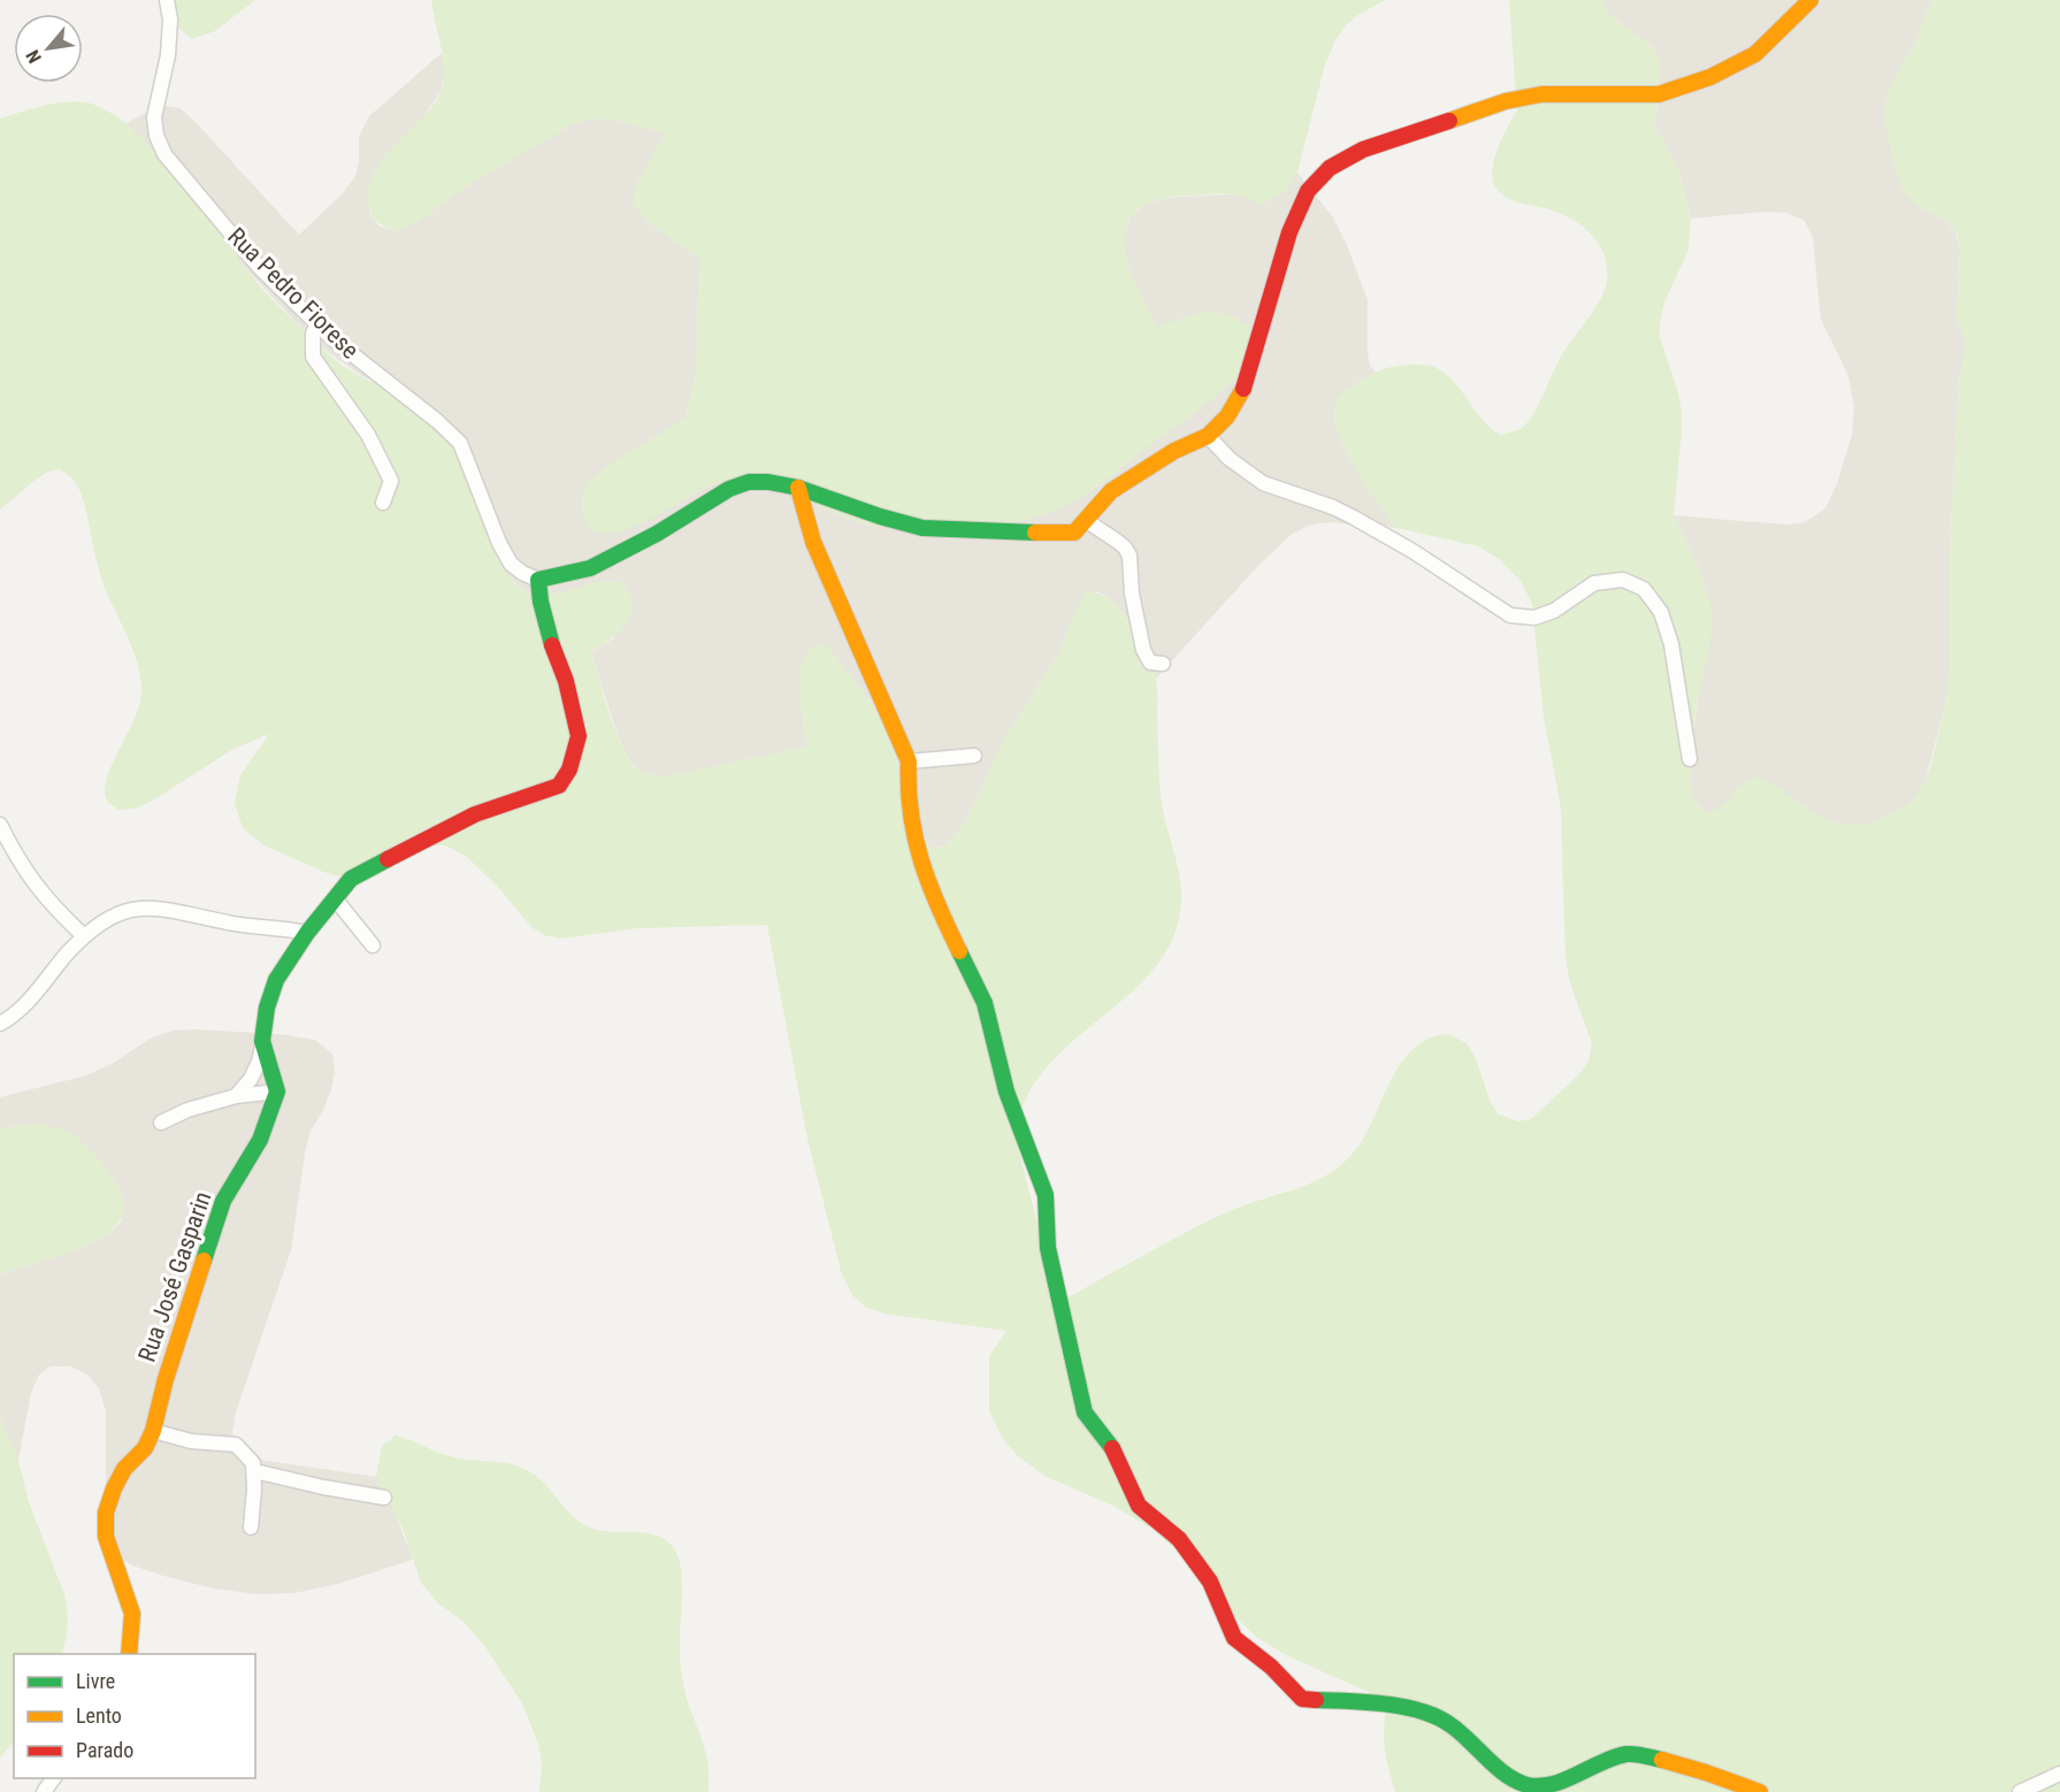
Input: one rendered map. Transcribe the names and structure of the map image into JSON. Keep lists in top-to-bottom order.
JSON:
{
  "streets": {
    "street": ["Rua Pedro Fiorese", "Rua José Gasparin"]
  },
  "legend": ["Livre", "Lento", "Parado"],
  "north": "bottom left"
}
